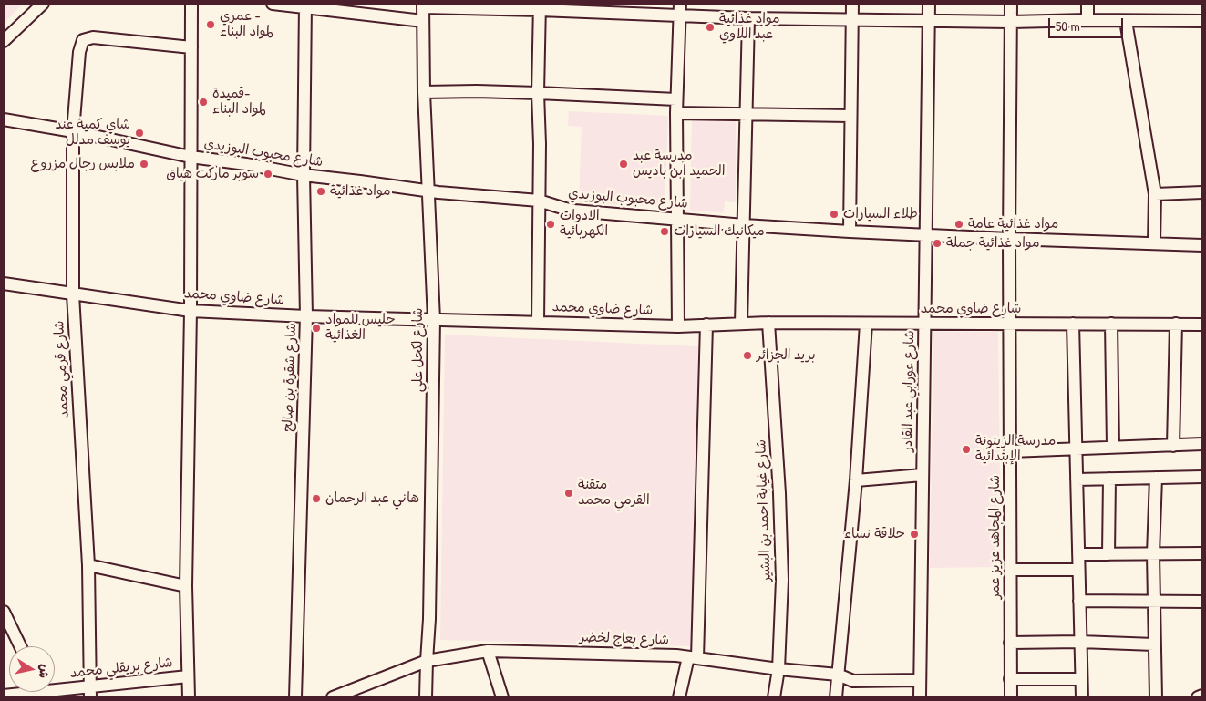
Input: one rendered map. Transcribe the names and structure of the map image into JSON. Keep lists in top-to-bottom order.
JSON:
{
  "streets": {
    "street": [
      "شارع محبوب البوزيدي",
      "شارع ضاوي محمد",
      "شارع لكحل علي",
      "شارع قرمي محمد",
      "شارع شقرة بن صالح",
      "شارع عورابي عبد القادر",
      "شارع غيابة احمد بن البشير",
      "شارع المجاهد عزيز عمر",
      "شارع بعاج لخضر",
      "شارع بريقلي محمد"
    ]
  },
  "crossings": [
    ["شارع محبوب البوزيدي", "شارع لكحل علي"],
    ["شارع محبوب البوزيدي", "شارع قرمي محمد"],
    ["شارع محبوب البوزيدي", "شارع شقرة بن صالح"],
    ["شارع محبوب البوزيدي", "شارع عورابي عبد القادر"],
    ["شارع محبوب البوزيدي", "شارع المجاهد عزيز عمر"],
    ["شارع ضاوي محمد", "شارع لكحل علي"],
    ["شارع ضاوي محمد", "شارع قرمي محمد"],
    ["شارع ضاوي محمد", "شارع شقرة بن صالح"],
    ["شارع ضاوي محمد", "شارع عورابي عبد القادر"],
    ["شارع ضاوي محمد", "شارع غيابة احمد بن البشير"],
    ["شارع ضاوي محمد", "شارع المجاهد عزيز عمر"],
    ["شارع لكحل علي", "شارع بعاج لخضر"],
    ["شارع قرمي محمد", "شارع بريقلي محمد"],
    ["شارع عورابي عبد القادر", "شارع بعاج لخضر"],
    ["شارع غيابة احمد بن البشير", "شارع بعاج لخضر"]
  ],
  "places": [
    "عمري - لمواد البناء",
    "مواد غذائية عبد اللاوي",
    "قميدة- لمواد البناء",
    "شاي كمية عند يوسف مدلل",
    "ملابس رجال مزروع",
    "مدرسة عبد الحميد ابن باديس",
    "سوبر ماركت هياق",
    "مواد غذائية",
    "طلاء السيارات",
    "الادوات الكهربائية",
    "مواد غذائية عامة",
    "ميكانيك السيارات",
    "مواد غذائية جملة",
    "حليس للمواد الغذائية",
    "بريد الجزائر",
    "مدرسة الزيتونة الإبتدائية",
    "متقنة القرمي محمد",
    "هاني عبد الرحمان",
    "حلاقة نساء"
  ],
  "scale_bar": "50 m",
  "north": "right"
}
